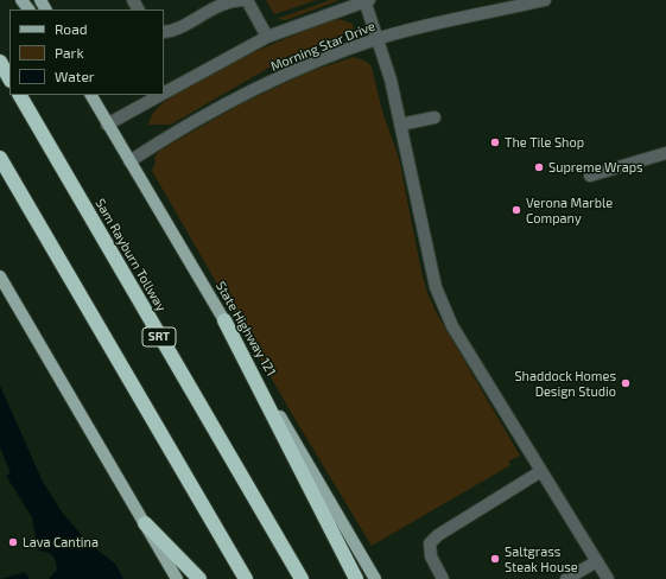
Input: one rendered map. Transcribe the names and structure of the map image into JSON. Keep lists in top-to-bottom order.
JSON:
{
  "streets": {
    "highway": ["Sam Rayburn Tollway", "SRT"],
    "main road": ["State Highway 121"],
    "street": ["Morning Star Drive"]
  },
  "crossings": [
    ["Morning Star Drive", "State Highway 121"]
  ],
  "places": [
    "The Tile Shop",
    "Supreme Wraps",
    "Verona Marble Company",
    "Shaddock Homes Design Studio",
    "Lava Cantina",
    "Saltgrass Steak House"
  ],
  "legend": ["Road", "Park", "Water"]
}
